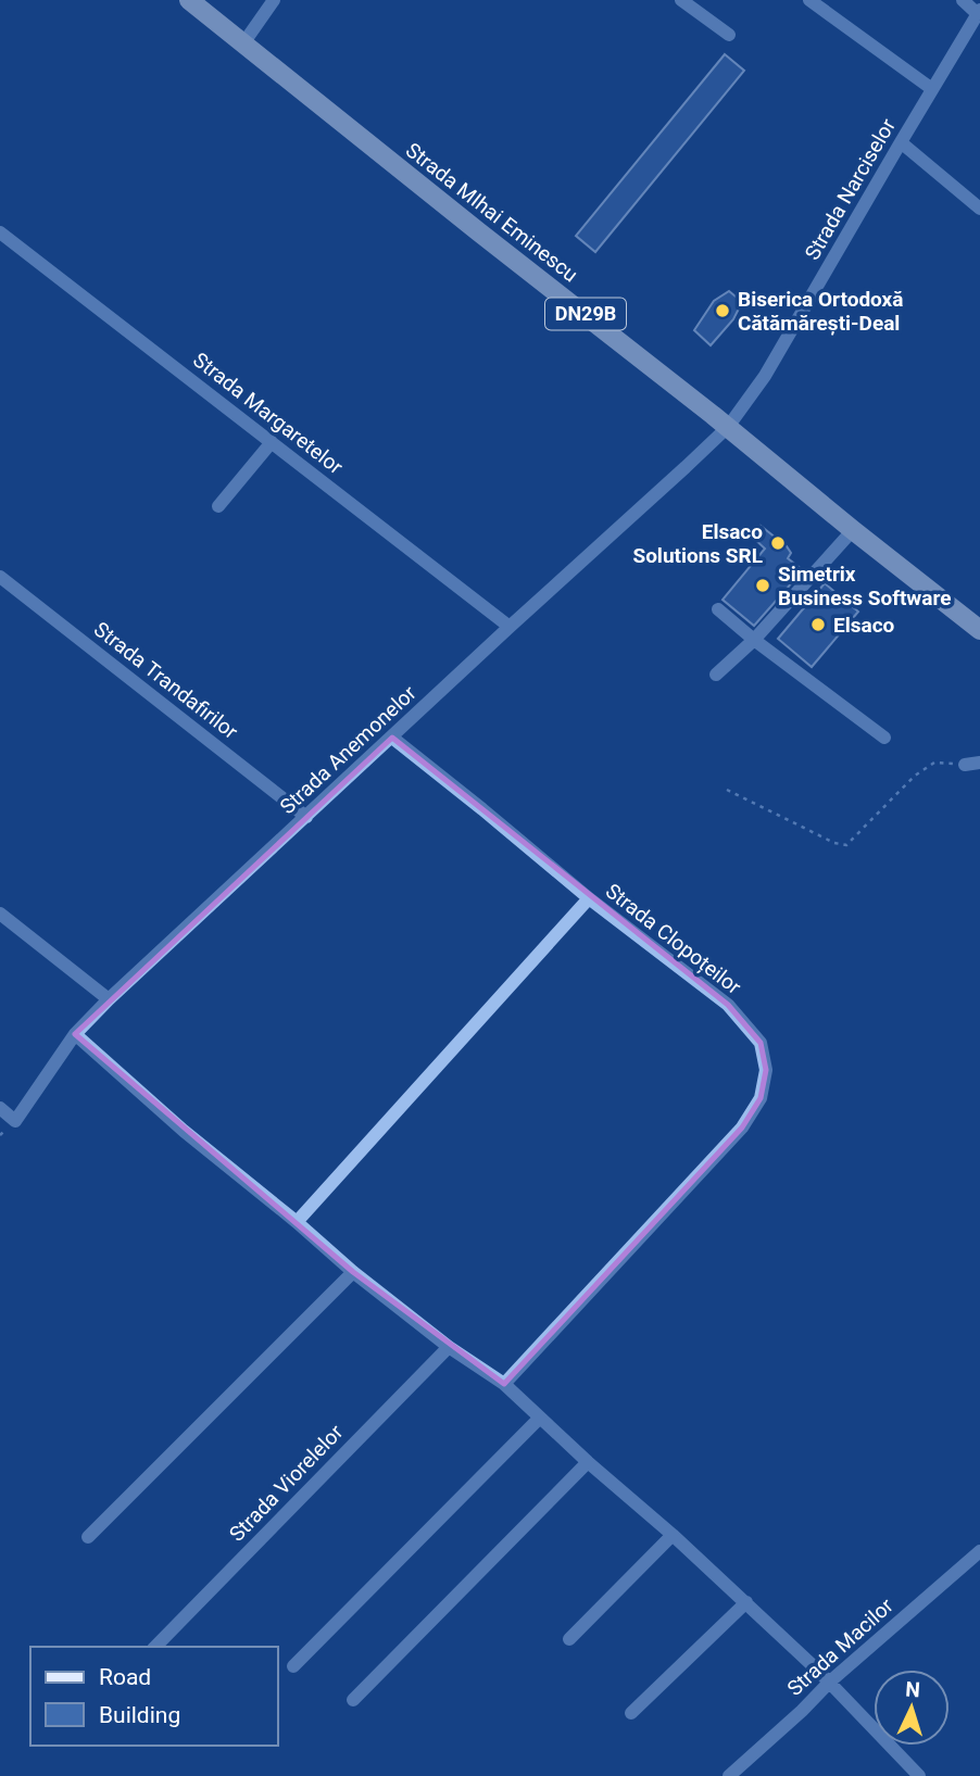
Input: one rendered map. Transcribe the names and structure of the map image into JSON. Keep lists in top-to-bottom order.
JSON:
{
  "streets": {
    "main road": ["Strada MIhai Eminescu", "DN29B"],
    "street": [
      "Strada Narciselor",
      "Strada Margaretelor",
      "Strada Trandafirilor",
      "Strada Anemonelor",
      "Strada Clopoțeilor",
      "Strada Viorelelor",
      "Strada Macilor"
    ]
  },
  "crossings": [
    ["Strada Narciselor", "Strada MIhai Eminescu"],
    ["Strada Narciselor", "Strada Anemonelor"],
    ["Strada MIhai Eminescu", "Strada Anemonelor"],
    ["Strada Margaretelor", "Strada Anemonelor"],
    ["Strada Trandafirilor", "Strada Anemonelor"],
    ["Strada Anemonelor", "Strada Clopoțeilor"]
  ],
  "places": [
    "Biserica Ortodoxă Cătămărești-Deal",
    "Elsaco Solutions SRL",
    "Simetrix Business Software",
    "Elsaco"
  ],
  "legend": ["Road", "Building"],
  "north": "top"
}
